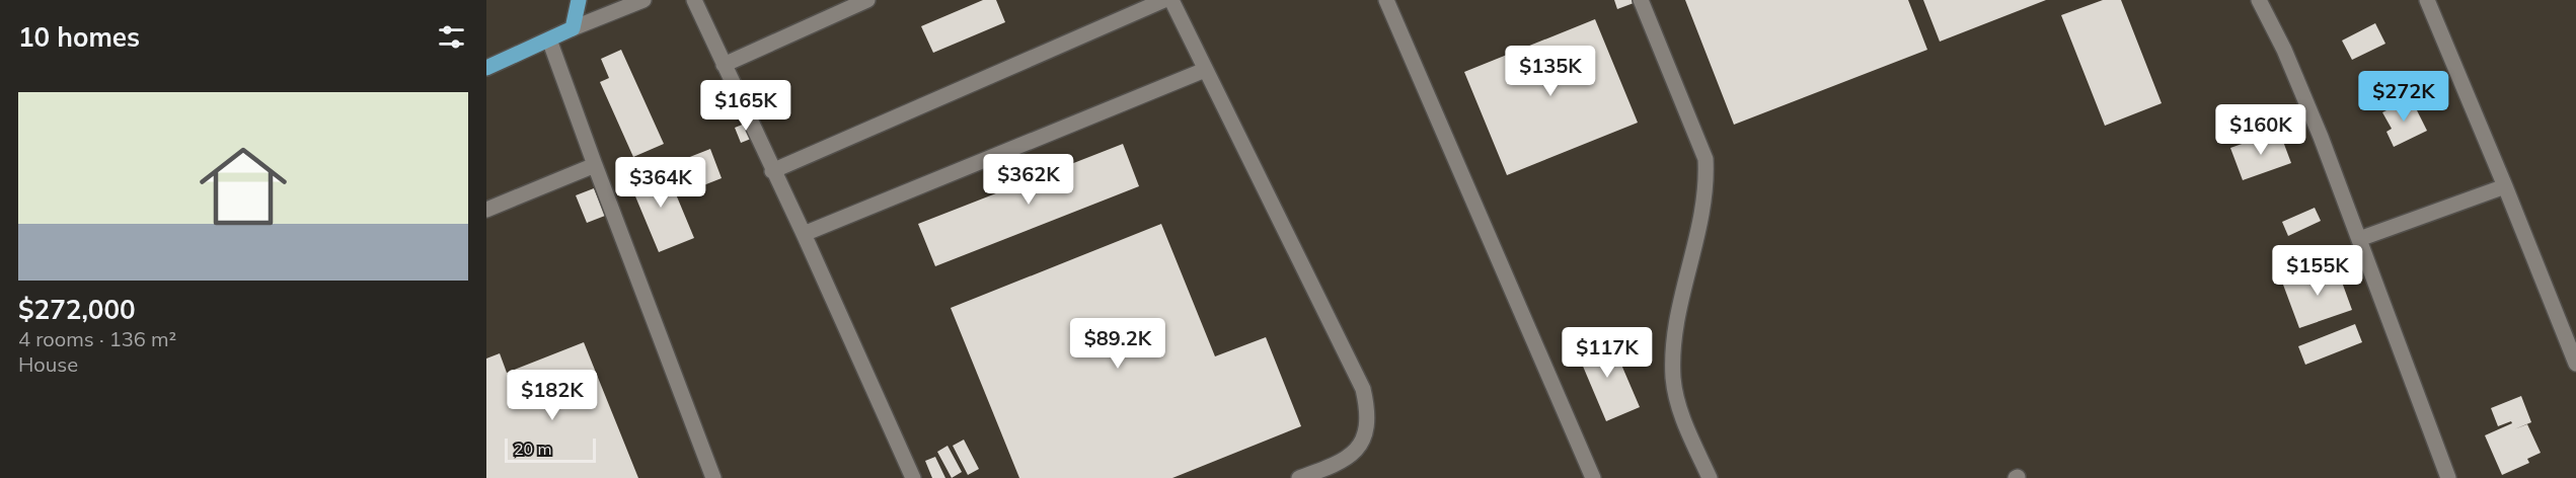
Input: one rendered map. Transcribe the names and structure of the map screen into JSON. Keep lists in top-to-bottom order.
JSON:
{
  "scale_bar": "20 m",
  "page": {
    "heading": "10 homes",
    "price": [
      "$135K",
      "$272K",
      "$165K",
      "$160K",
      "$362K",
      "$364K",
      "$155K",
      "$89.2K",
      "$117K",
      "$182K"
    ],
    "list": [
      {
        "name": "$272,000",
        "note": "4 rooms · 136 m² · House"
      }
    ],
    "scale": "20 m"
  }
}
